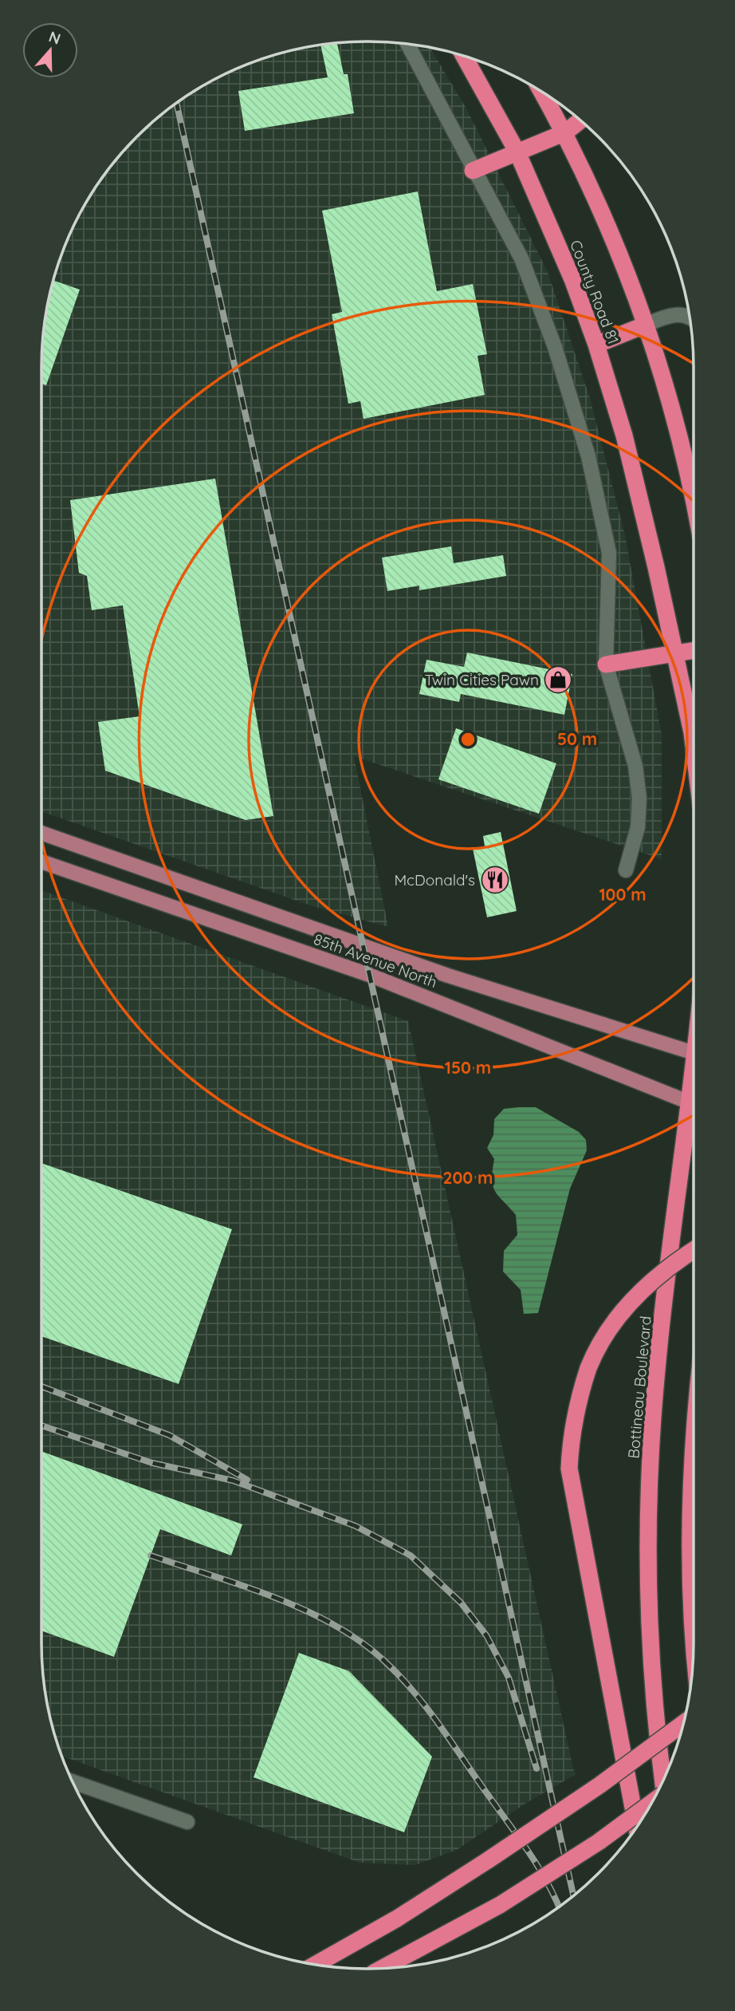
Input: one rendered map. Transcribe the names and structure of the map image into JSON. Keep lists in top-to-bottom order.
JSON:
{
  "streets": {
    "highway": ["County Road 81", "Bottineau Boulevard"],
    "main road": ["85th Avenue North"]
  },
  "places": {
    "shop": ["Twin Cities Pawn"],
    "restaurant": ["McDonald's"]
  },
  "north": "top",
  "rings": [
    "50 m",
    "100 m",
    "150 m",
    "200 m"
  ]
}
